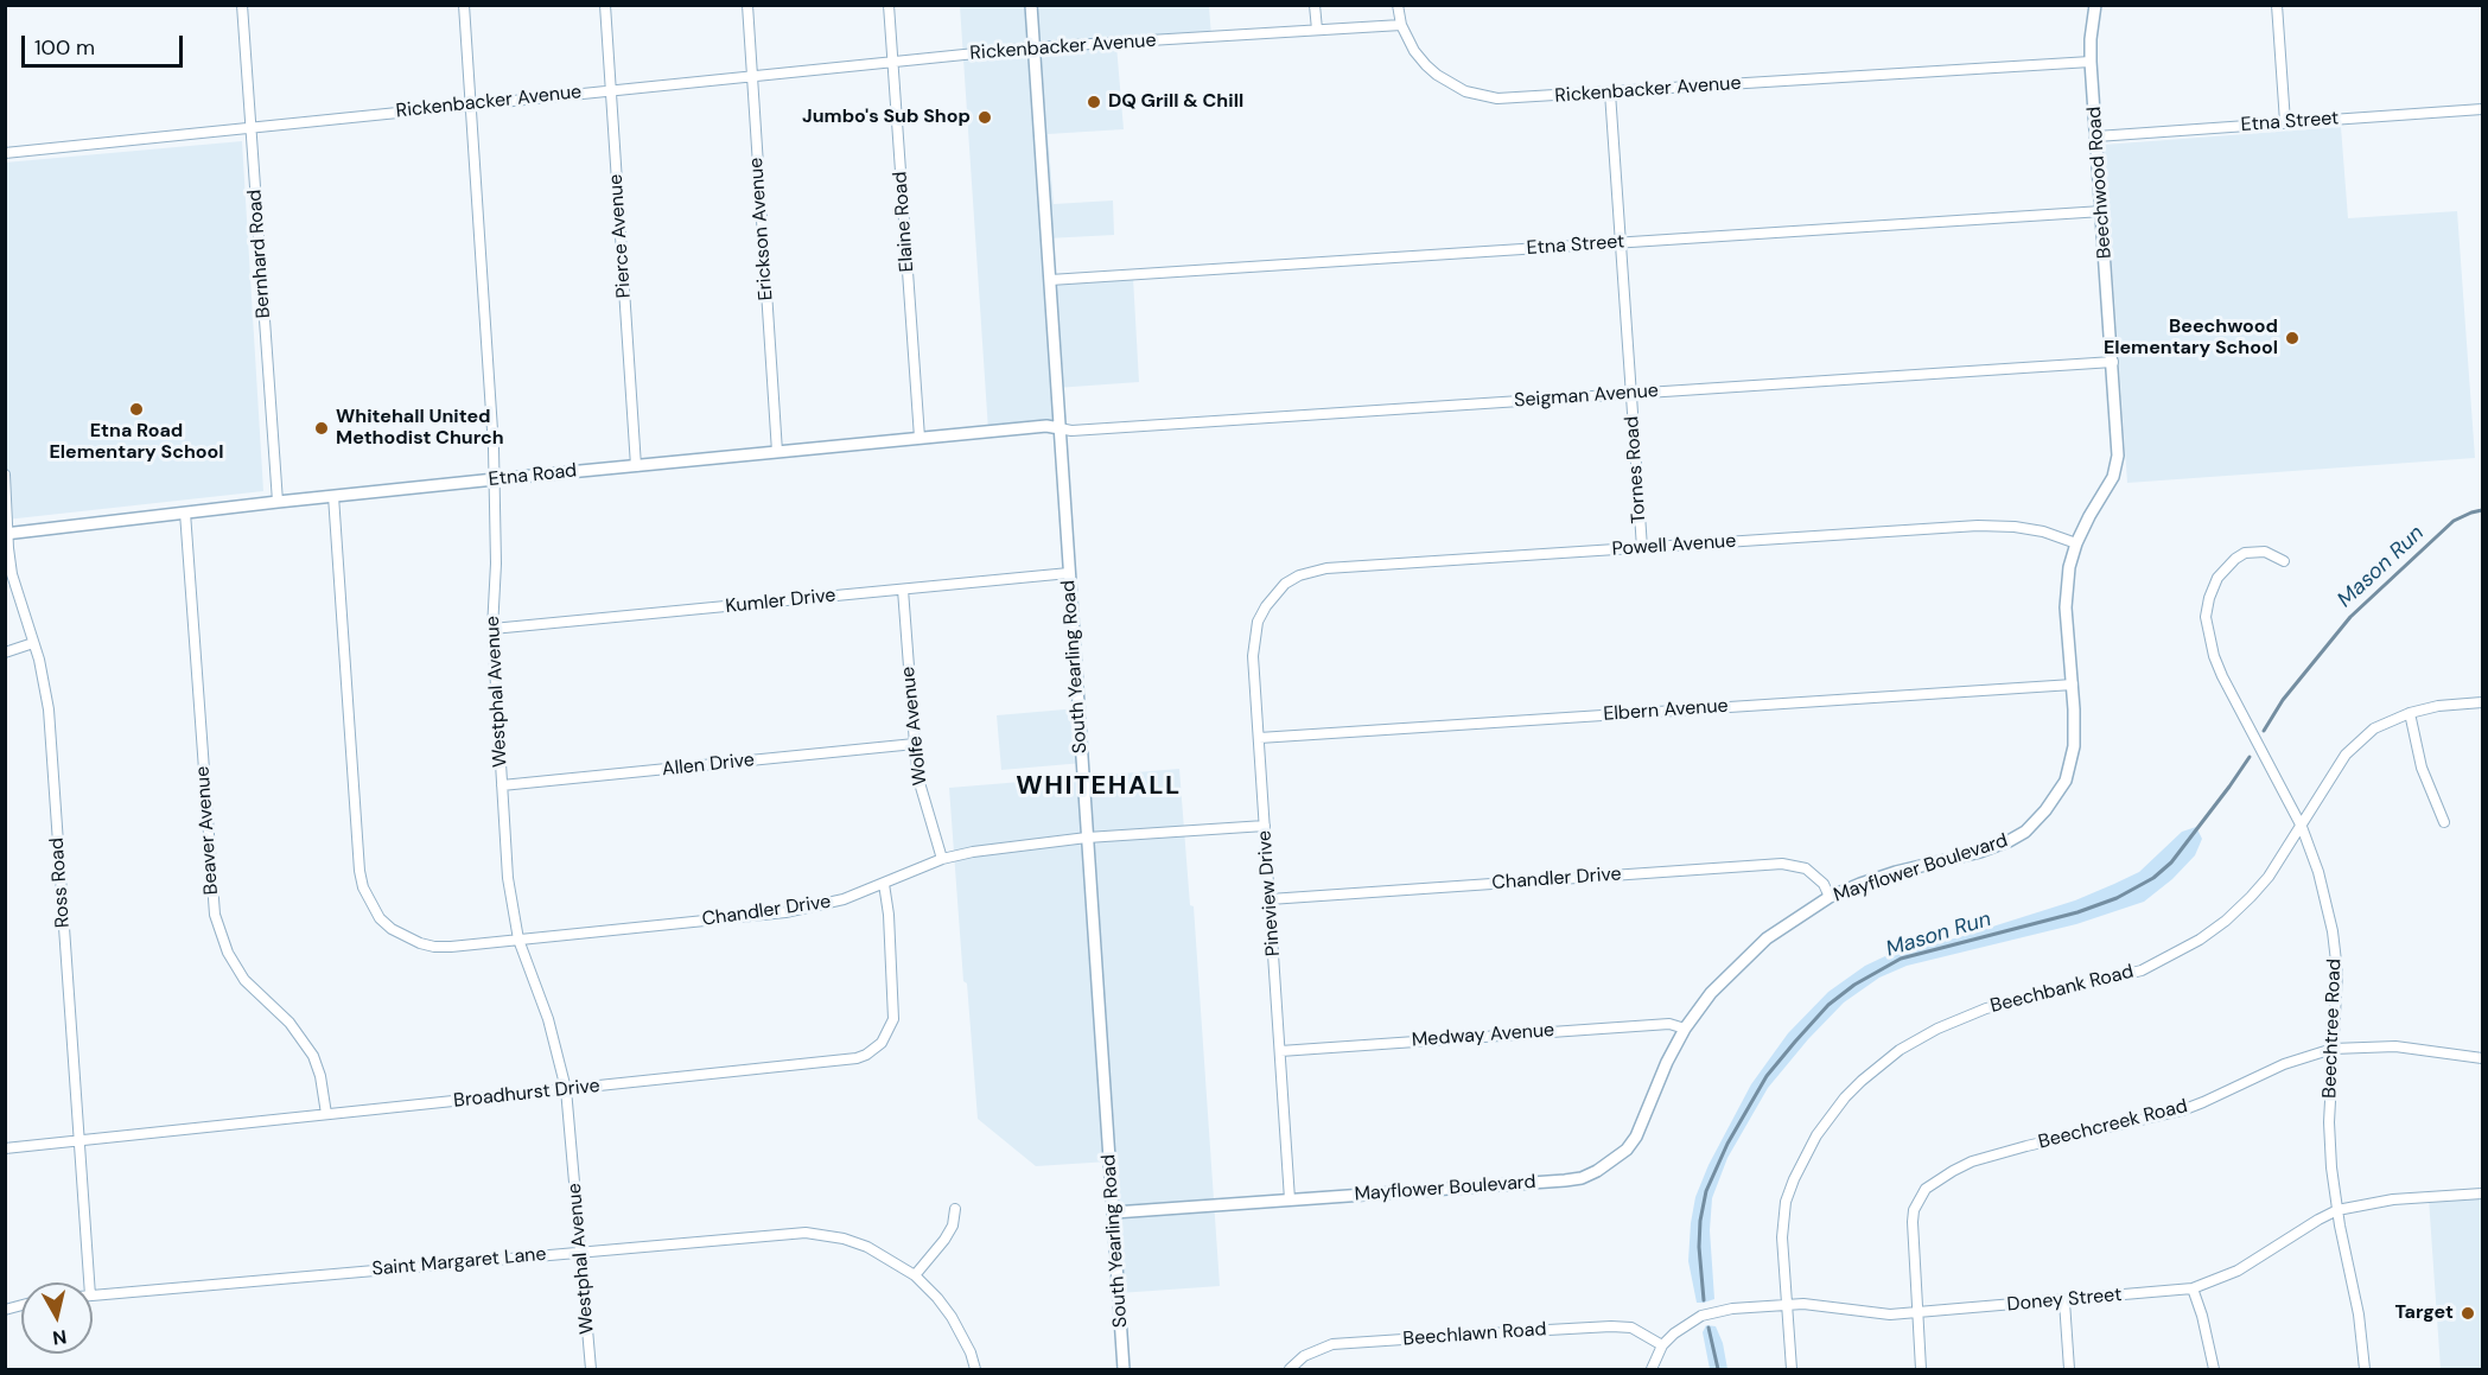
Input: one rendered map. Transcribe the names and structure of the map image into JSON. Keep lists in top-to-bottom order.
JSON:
{
  "streets": {
    "street": [
      "Rickenbacker Avenue",
      "Etna Street",
      "Beechwood Road",
      "Elaine Road",
      "Erickson Avenue",
      "Pierce Avenue",
      "Bernhard Road",
      "Seigman Avenue",
      "Tornes Road",
      "Etna Road",
      "Powell Avenue",
      "Kumler Drive",
      "South Yearling Road",
      "Westphal Avenue",
      "Elbern Avenue",
      "Wolfe Avenue",
      "Allen Drive",
      "Beaver Avenue",
      "Mayflower Boulevard",
      "Chandler Drive",
      "Ross Road",
      "Pineview Drive",
      "Beechbank Road",
      "Beechtree Road",
      "Medway Avenue",
      "Broadhurst Drive",
      "Beechcreek Road",
      "Saint Margaret Lane",
      "Doney Street",
      "Beechlawn Road"
    ]
  },
  "crossings": [
    ["Rickenbacker Avenue", "Beechwood Road"],
    ["Rickenbacker Avenue", "Elaine Road"],
    ["Rickenbacker Avenue", "Erickson Avenue"],
    ["Rickenbacker Avenue", "Pierce Avenue"],
    ["Rickenbacker Avenue", "Bernhard Road"],
    ["Rickenbacker Avenue", "Tornes Road"],
    ["Rickenbacker Avenue", "South Yearling Road"],
    ["Rickenbacker Avenue", "Westphal Avenue"],
    ["Etna Street", "Beechwood Road"],
    ["Etna Street", "Tornes Road"],
    ["Etna Street", "South Yearling Road"],
    ["Beechwood Road", "Seigman Avenue"],
    ["Beechwood Road", "Mayflower Boulevard"],
    ["Elaine Road", "Etna Road"],
    ["Erickson Avenue", "Etna Road"],
    ["Pierce Avenue", "Etna Road"],
    ["Bernhard Road", "Etna Road"],
    ["Seigman Avenue", "Tornes Road"],
    ["Seigman Avenue", "Etna Road"],
    ["Seigman Avenue", "South Yearling Road"],
    ["Seigman Avenue", "Mayflower Boulevard"],
    ["Tornes Road", "Powell Avenue"],
    ["Etna Road", "South Yearling Road"],
    ["Etna Road", "Westphal Avenue"],
    ["Etna Road", "Beaver Avenue"],
    ["Etna Road", "Chandler Drive"],
    ["Etna Road", "Ross Road"],
    ["Powell Avenue", "Mayflower Boulevard"],
    ["Powell Avenue", "Pineview Drive"],
    ["Kumler Drive", "South Yearling Road"],
    ["Kumler Drive", "Westphal Avenue"],
    ["Kumler Drive", "Wolfe Avenue"],
    ["South Yearling Road", "Mayflower Boulevard"],
    ["South Yearling Road", "Chandler Drive"],
    ["Westphal Avenue", "Allen Drive"],
    ["Westphal Avenue", "Chandler Drive"],
    ["Westphal Avenue", "Broadhurst Drive"],
    ["Westphal Avenue", "Saint Margaret Lane"],
    ["Elbern Avenue", "Mayflower Boulevard"],
    ["Elbern Avenue", "Pineview Drive"],
    ["Wolfe Avenue", "Allen Drive"],
    ["Wolfe Avenue", "Chandler Drive"],
    ["Beaver Avenue", "Broadhurst Drive"],
    ["Mayflower Boulevard", "Chandler Drive"],
    ["Mayflower Boulevard", "Pineview Drive"],
    ["Mayflower Boulevard", "Medway Avenue"],
    ["Chandler Drive", "Pineview Drive"],
    ["Chandler Drive", "Broadhurst Drive"],
    ["Ross Road", "Broadhurst Drive"],
    ["Pineview Drive", "Medway Avenue"],
    ["Beechbank Road", "Beechtree Road"],
    ["Beechbank Road", "Doney Street"],
    ["Beechtree Road", "Beechcreek Road"],
    ["Beechtree Road", "Doney Street"],
    ["Beechcreek Road", "Doney Street"],
    ["Doney Street", "Beechlawn Road"]
  ],
  "districts": ["WHITEHALL"],
  "water": ["Mason Run"],
  "places": [
    "DQ Grill & Chill",
    "Jumbo's Sub Shop",
    "Beechwood Elementary School",
    "Etna Road Elementary School",
    "Whitehall United Methodist Church",
    "Target"
  ],
  "scale_bar": "100 m",
  "north": "bottom"
}
